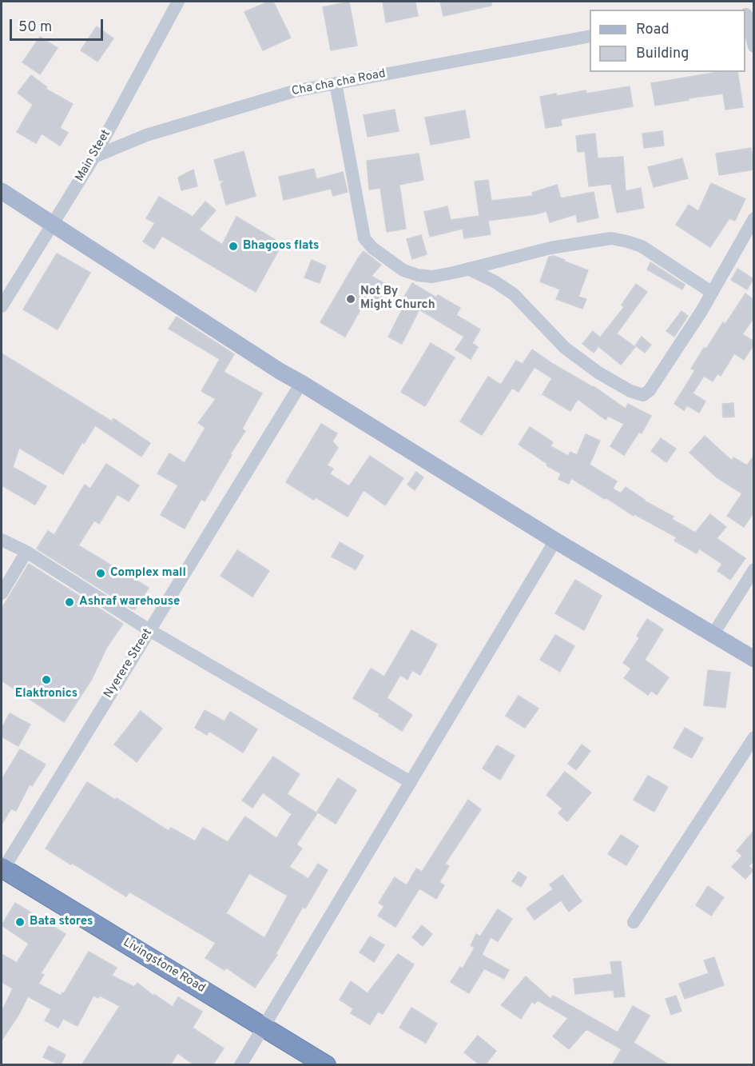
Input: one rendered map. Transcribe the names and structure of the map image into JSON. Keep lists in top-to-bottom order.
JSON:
{
  "streets": {
    "highway": ["Livingstone Road"],
    "street": ["Cha cha cha Road", "Main Steet", "Nyerere Street"]
  },
  "crossings": [
    ["Cha cha cha Road", "Main Steet"],
    ["Nyerere Street", "Livingstone Road"]
  ],
  "places": [
    "Bhagoos flats",
    "Not By Might Church",
    "Complex mall",
    "Ashraf warehouse",
    "Elaktronics",
    "Bata stores"
  ],
  "legend": ["Road", "Building"],
  "scale_bar": "50 m"
}
